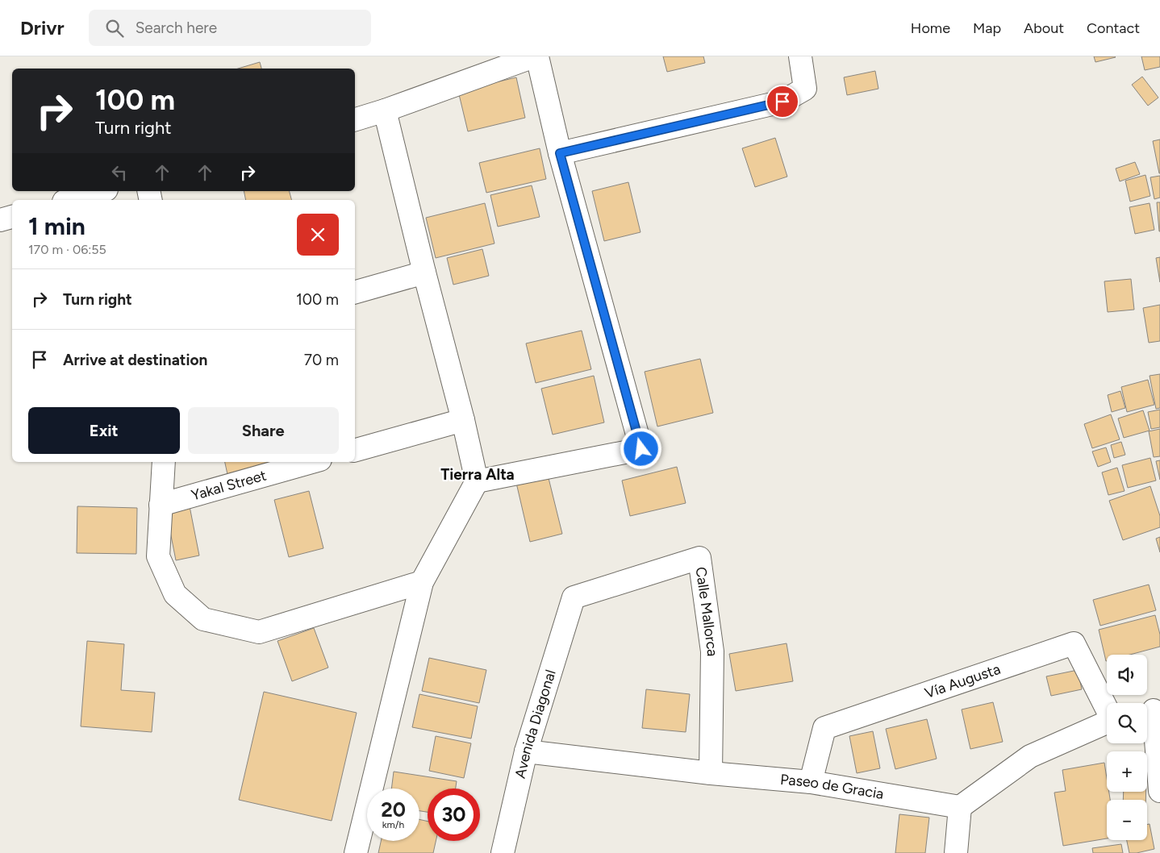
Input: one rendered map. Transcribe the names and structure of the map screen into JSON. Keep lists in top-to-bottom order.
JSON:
{
  "streets": {
    "street": [
      "Yakal Street",
      "Calle Mallorca",
      "Vía Augusta",
      "Avenida Diagonal",
      "Paseo de Gracia"
    ]
  },
  "crossings": [
    ["Calle Mallorca", "Avenida Diagonal"],
    ["Calle Mallorca", "Paseo de Gracia"],
    ["Vía Augusta", "Paseo de Gracia"],
    ["Avenida Diagonal", "Paseo de Gracia"]
  ],
  "districts": ["Tierra Alta"],
  "page": {
    "header": "Drivr",
    "search": "Search here",
    "nav": [
      "Home",
      "Map",
      "About",
      "Contact"
    ],
    "turn": ["100 m", "Turn right"],
    "heading": ["1 min", "170 m · 06:55"],
    "list": [
      {
        "name": "Turn right",
        "value": "100 m"
      },
      {
        "name": "Arrive at destination",
        "value": "70 m"
      }
    ],
    "buttons": ["Exit", "Share"],
    "map_buttons": ["+", "−"],
    "speed": "20 km/h",
    "limit": "30"
  }
}
